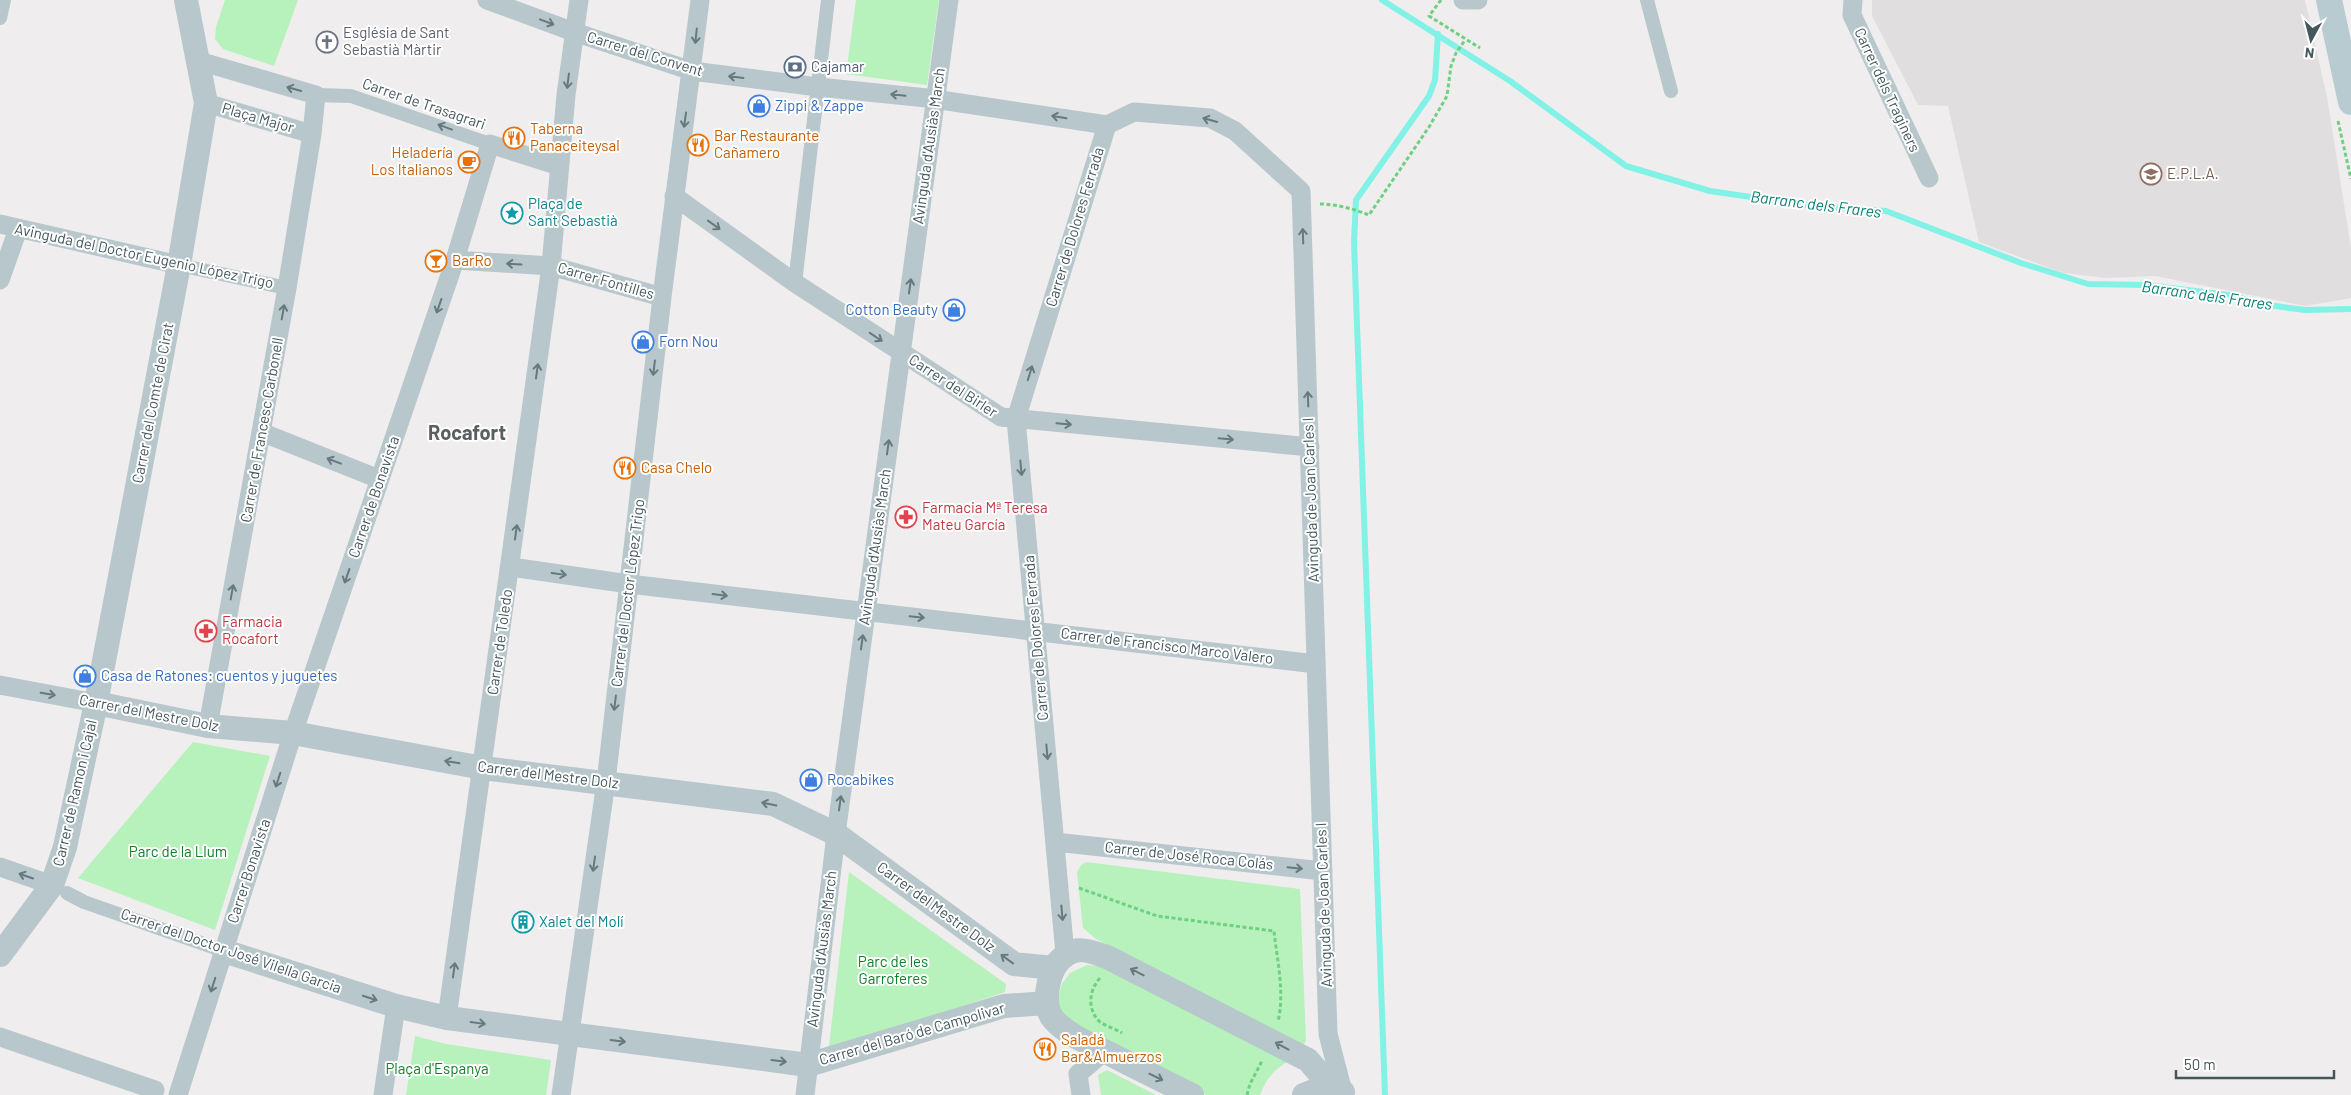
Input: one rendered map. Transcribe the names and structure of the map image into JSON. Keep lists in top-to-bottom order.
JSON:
{
  "streets": {
    "street": [
      "Carrer del Convent",
      "Carrer dels Traginers",
      "Carrer de Trasagrari",
      "Plaça Major",
      "Avinguda d'Ausiàs March",
      "Carrer de Dolores Ferrada",
      "Avinguda del Doctor Eugenio López Trigo",
      "Carrer Fontilles",
      "Carrer del Birler",
      "Carrer del Comte de Cirat",
      "Carrer de Francesc Carbonell",
      "Carrer de Bonavista",
      "Avinguda de Joan Carles I",
      "Carrer del Doctor López Trigo",
      "Carrer de Toledo",
      "Carrer de Francisco Marco Valero",
      "Carrer del Mestre Dolz",
      "Carrer de Ramon i Cajal",
      "Carrer de José Roca Colás",
      "Carrer Bonavista",
      "Carrer del Doctor José Vilella Garcia",
      "Carrer del Baró de Campolivar"
    ]
  },
  "crossings": [
    ["Carrer del Convent", "Avinguda d'Ausiàs March"],
    ["Carrer del Convent", "Carrer de Dolores Ferrada"],
    ["Carrer del Convent", "Avinguda de Joan Carles I"],
    ["Carrer del Convent", "Carrer del Doctor López Trigo"],
    ["Carrer de Trasagrari", "Plaça Major"],
    ["Plaça Major", "Carrer del Comte de Cirat"],
    ["Plaça Major", "Carrer de Francesc Carbonell"],
    ["Avinguda d'Ausiàs March", "Carrer del Birler"],
    ["Avinguda d'Ausiàs March", "Carrer de Francisco Marco Valero"],
    ["Avinguda d'Ausiàs March", "Carrer del Mestre Dolz"],
    ["Avinguda d'Ausiàs March", "Carrer del Baró de Campolivar"],
    ["Carrer de Dolores Ferrada", "Carrer del Birler"],
    ["Carrer de Dolores Ferrada", "Avinguda de Joan Carles I"],
    ["Carrer de Dolores Ferrada", "Carrer de Francisco Marco Valero"],
    ["Carrer de Dolores Ferrada", "Carrer del Mestre Dolz"],
    ["Carrer de Dolores Ferrada", "Carrer de José Roca Colás"],
    ["Avinguda del Doctor Eugenio López Trigo", "Carrer del Comte de Cirat"],
    ["Avinguda del Doctor Eugenio López Trigo", "Carrer de Francesc Carbonell"],
    ["Carrer Fontilles", "Carrer del Doctor López Trigo"],
    ["Carrer Fontilles", "Carrer de Toledo"],
    ["Carrer del Birler", "Avinguda de Joan Carles I"],
    ["Carrer del Birler", "Carrer del Doctor López Trigo"],
    ["Carrer del Comte de Cirat", "Carrer del Mestre Dolz"],
    ["Carrer del Comte de Cirat", "Carrer de Ramon i Cajal"],
    ["Carrer de Francesc Carbonell", "Carrer del Mestre Dolz"],
    ["Carrer de Bonavista", "Carrer del Mestre Dolz"],
    ["Carrer de Bonavista", "Carrer Bonavista"],
    ["Avinguda de Joan Carles I", "Carrer de Francisco Marco Valero"],
    ["Avinguda de Joan Carles I", "Carrer de José Roca Colás"],
    ["Carrer del Doctor López Trigo", "Carrer de Francisco Marco Valero"],
    ["Carrer del Doctor López Trigo", "Carrer del Mestre Dolz"],
    ["Carrer del Doctor López Trigo", "Carrer del Baró de Campolivar"],
    ["Carrer de Toledo", "Carrer de Francisco Marco Valero"],
    ["Carrer de Toledo", "Carrer del Mestre Dolz"],
    ["Carrer del Mestre Dolz", "Carrer de Ramon i Cajal"],
    ["Carrer del Mestre Dolz", "Carrer Bonavista"],
    ["Carrer de Ramon i Cajal", "Carrer del Doctor José Vilella Garcia"],
    ["Carrer Bonavista", "Carrer del Doctor José Vilella Garcia"]
  ],
  "one_way": [
    "Carrer de Trasagrari",
    "Avinguda d'Ausiàs March",
    "Carrer del Birler",
    "Carrer de Francesc Carbonell",
    "Carrer de Bonavista",
    "Carrer de Toledo",
    "Carrer de Francisco Marco Valero",
    "Carrer Bonavista",
    "Carrer del Baró de Campolivar"
  ],
  "districts": ["Rocafort"],
  "water": ["Barranc dels Frares"],
  "parks": ["Parc de la Llum", "Parc de les Garroferes", "Plaça d'Espanya"],
  "places": {
    "church": ["Església de Sant Sebastià Màrtir"],
    "bank": ["Cajamar"],
    "shop": [
      "Zippi & Zappe",
      "Cotton Beauty",
      "Forn Nou",
      "Casa de Ratones: cuentos y juguetes",
      "Rocabikes"
    ],
    "restaurant": [
      "Taberna Panaceiteysal",
      "Bar Restaurante Cañamero",
      "Casa Chelo",
      "Saladá Bar&Almuerzos"
    ],
    "cafe": ["Heladería Los Italianos"],
    "school or university": ["E.P.L.A."],
    "place": ["Plaça de Sant Sebastià"],
    "bar": ["BarRo"],
    "pharmacy": ["Farmacia Mª Teresa Mateu García", "Farmacia Rocafort"],
    "building": ["Xalet del Molí"]
  },
  "scale_bar": "50 m",
  "north": "bottom"
}
